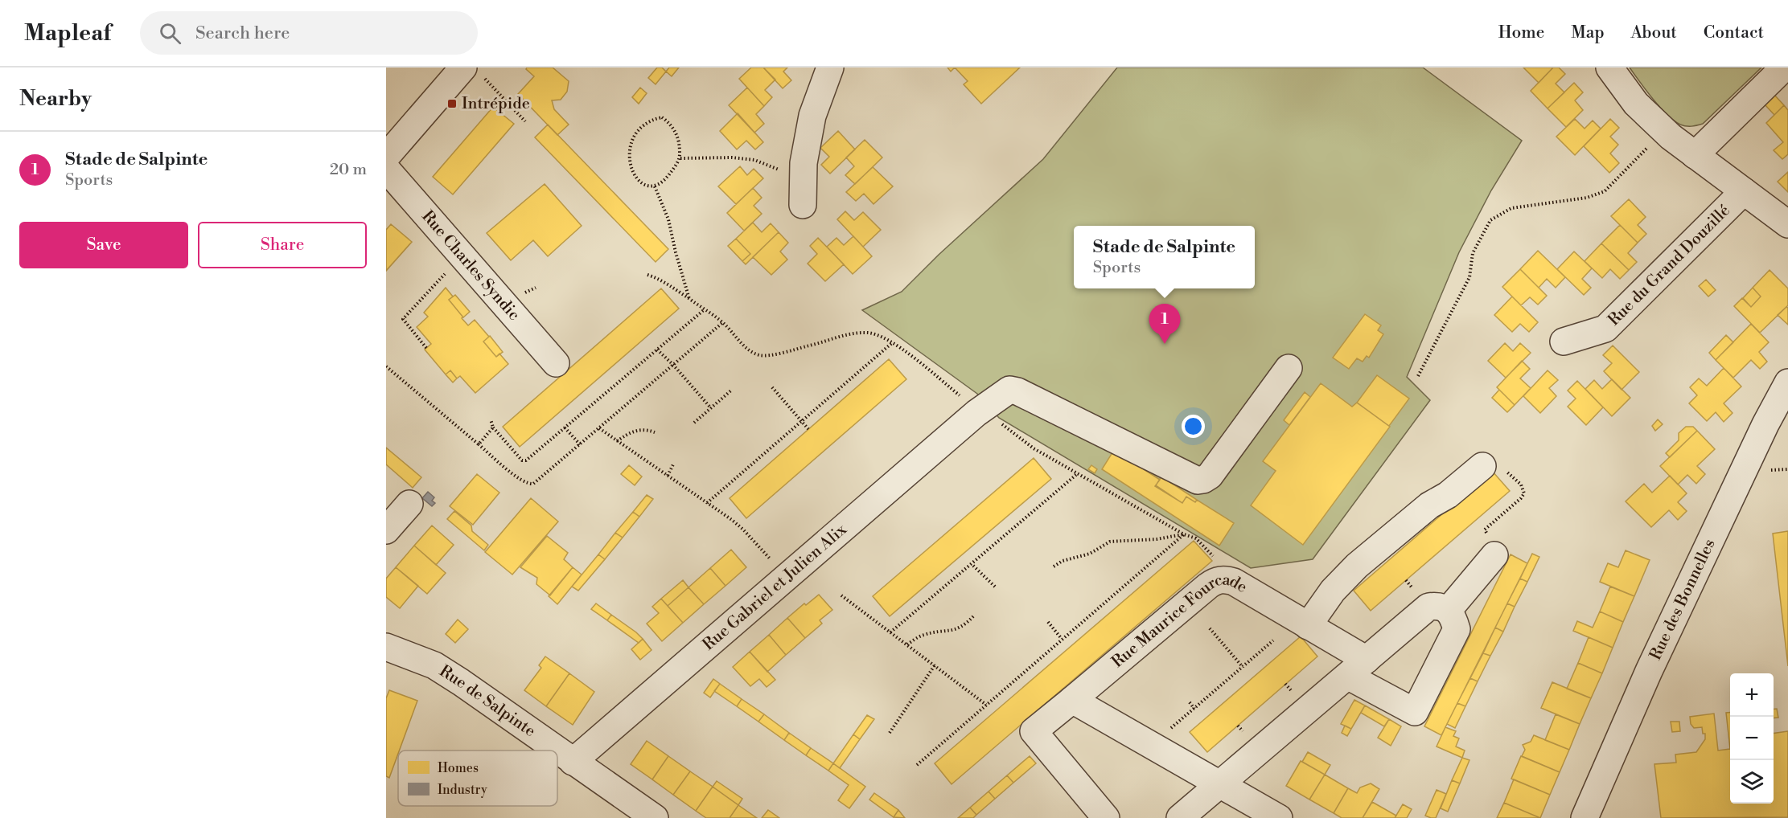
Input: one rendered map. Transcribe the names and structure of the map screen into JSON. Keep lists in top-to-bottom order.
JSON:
{
  "streets": {
    "street": [
      "Rue du Grand Douzillé",
      "Rue Charles Syndic",
      "Rue Gabriel et Julien Alix",
      "Rue des Bonnelles",
      "Rue Maurice Fourcade",
      "Rue de Salpinte"
    ]
  },
  "crossings": [
    ["Rue Gabriel et Julien Alix", "Rue de Salpinte"]
  ],
  "places": {
    "transit": ["Intrépide"]
  },
  "legend": ["Homes", "Industry"],
  "page": {
    "header": "Mapleaf",
    "search": "Search here",
    "nav": [
      "Home",
      "Map",
      "About",
      "Contact"
    ],
    "heading": "Nearby",
    "list": [
      {
        "mark": "1",
        "name": "Stade de Salpinte",
        "note": "Sports",
        "value": "20 m"
      }
    ],
    "buttons": ["Save", "Share"],
    "popup": ["Stade de Salpinte", "Sports"],
    "pins": "1",
    "map_buttons": ["+", "−"]
  }
}
